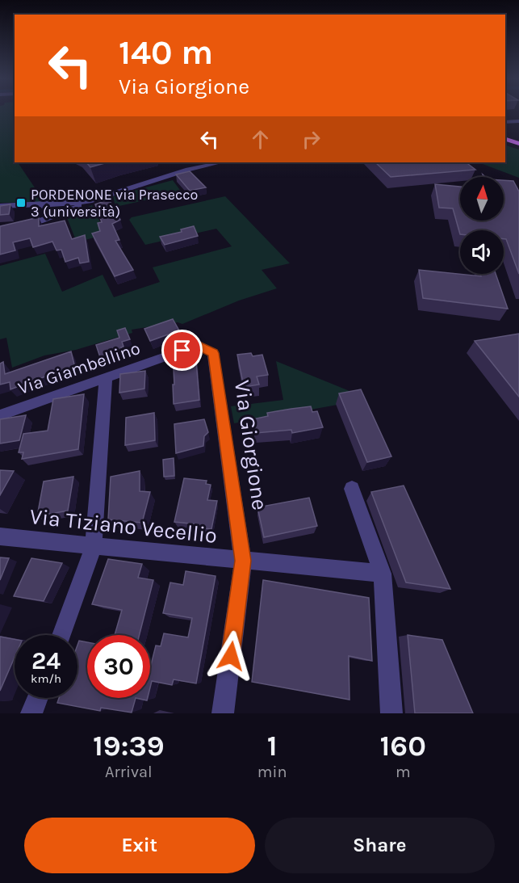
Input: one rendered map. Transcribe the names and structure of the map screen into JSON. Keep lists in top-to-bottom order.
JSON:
{
  "streets": {
    "street": ["Via Giambellino", "Via Giorgione", "Via Tiziano Vecellio"]
  },
  "crossings": [
    ["Via Giambellino", "Via Giorgione"],
    ["Via Giorgione", "Via Tiziano Vecellio"]
  ],
  "places": {
    "transit": ["PORDENONE via Prasecco 3 (università)"]
  },
  "north": "top",
  "page": {
    "turn": ["140 m", "Via Giorgione"],
    "speed": "24 km/h",
    "limit": "30",
    "eta": [
      "19:39",
      "Arrival",
      "1",
      "min",
      "160",
      "m"
    ],
    "buttons": ["Exit", "Share"]
  }
}
